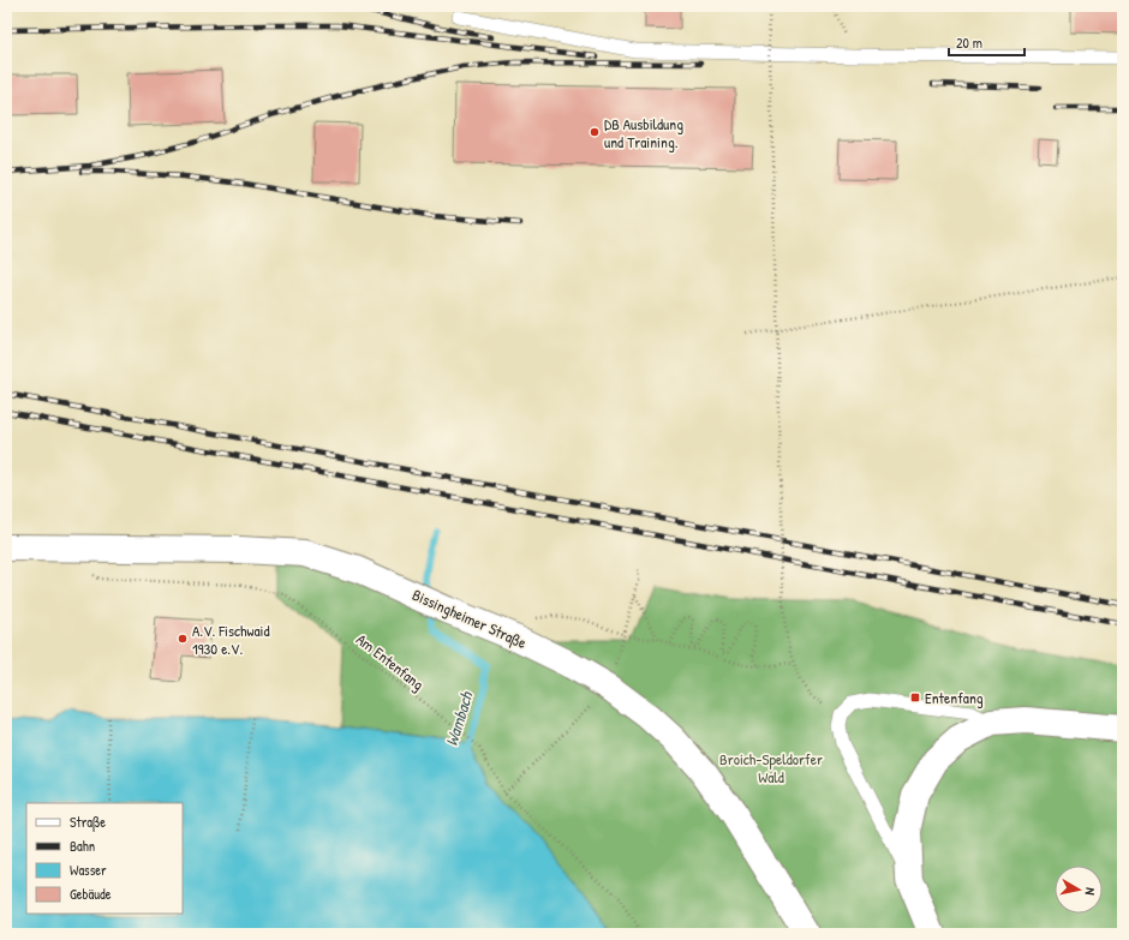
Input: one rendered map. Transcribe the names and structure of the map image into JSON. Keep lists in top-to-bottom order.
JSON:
{
  "streets": {
    "street": ["Bissingheimer Straße"],
    "path": ["Am Entenfang"]
  },
  "water": ["Wambach"],
  "parks": ["Broich-Speldorfer Wald"],
  "places": {
    "other": ["DB Ausbildung und Training.", "A.V. Fischwaid 1930 e.V."],
    "transit": ["Entenfang"]
  },
  "legend": [
    "Straße",
    "Bahn",
    "Wasser",
    "Gebäude"
  ],
  "scale_bar": "20 m",
  "north": "right"
}
